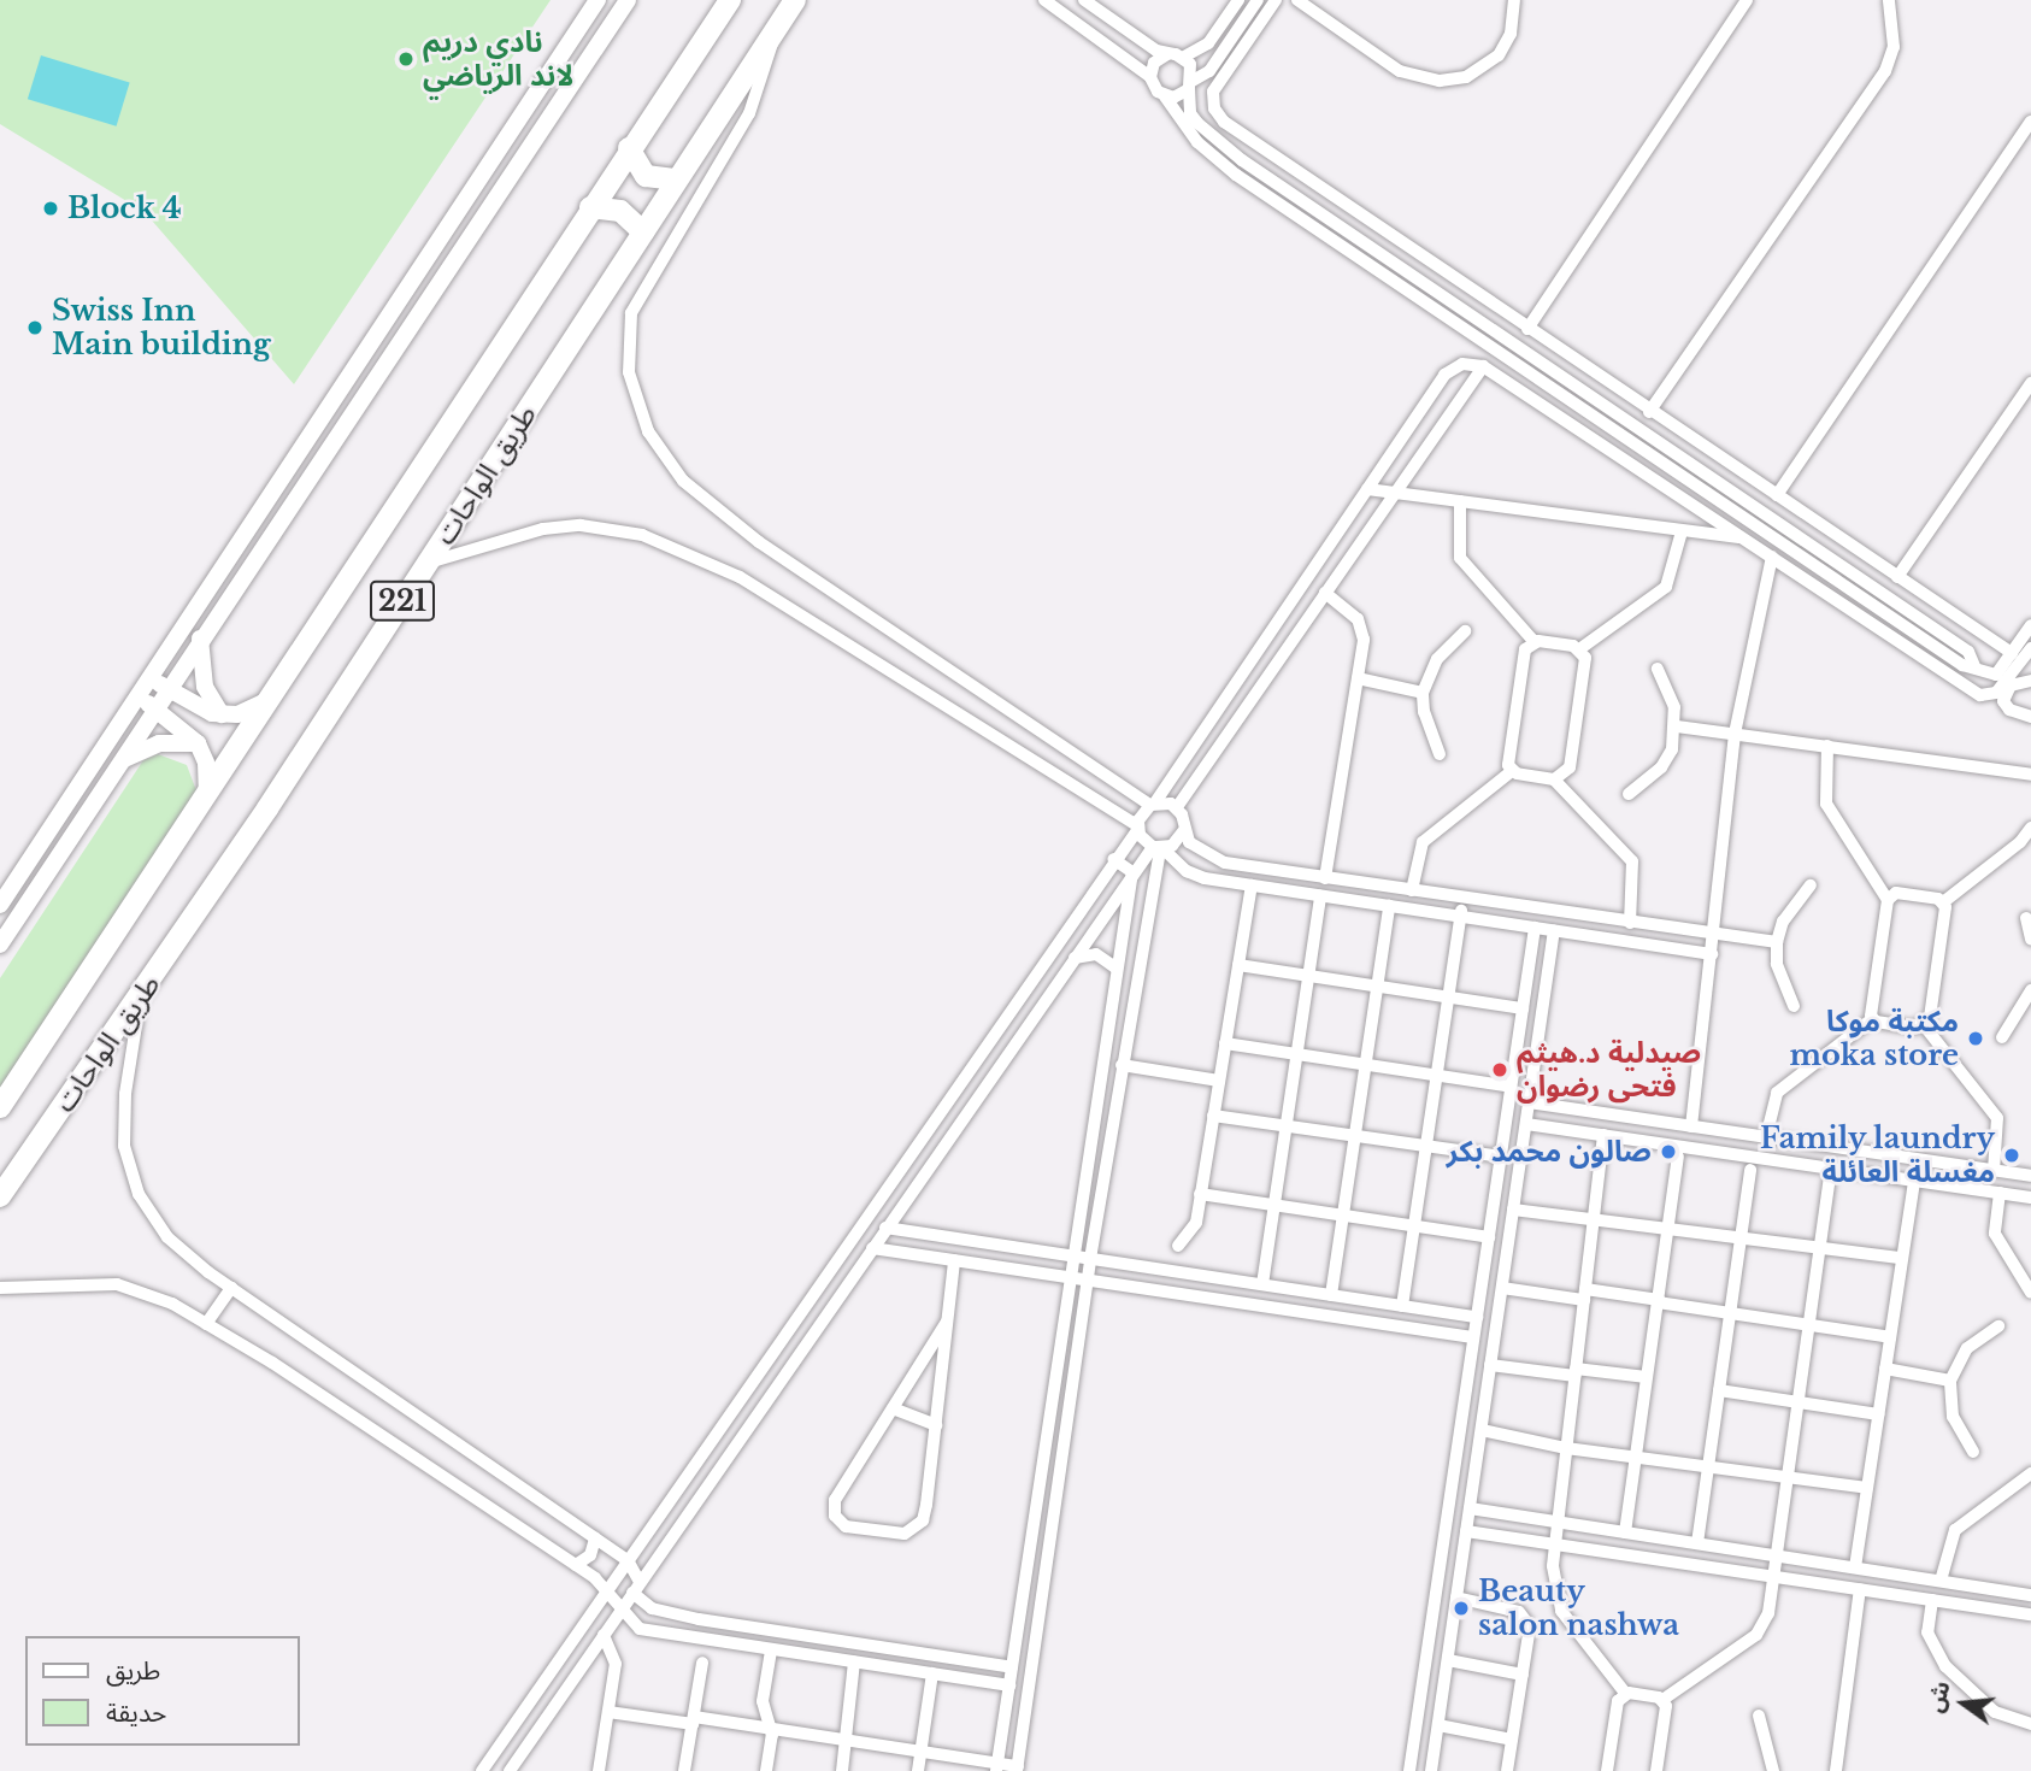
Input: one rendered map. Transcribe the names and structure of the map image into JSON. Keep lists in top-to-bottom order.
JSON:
{
  "streets": {
    "highway": ["طريق الواحات", "221"]
  },
  "places": [
    "نادي دريم لاند الرياضي",
    "Block 4",
    "Swiss Inn Main building",
    "مكتبة موكا moka store",
    "صيدلية د.هيثم فتحى رضوان",
    "صالون محمد بكر",
    "Family laundry مغسلة العائلة",
    "Beauty salon nashwa"
  ],
  "legend": ["طريق", "حديقة"],
  "north": "left"
}
